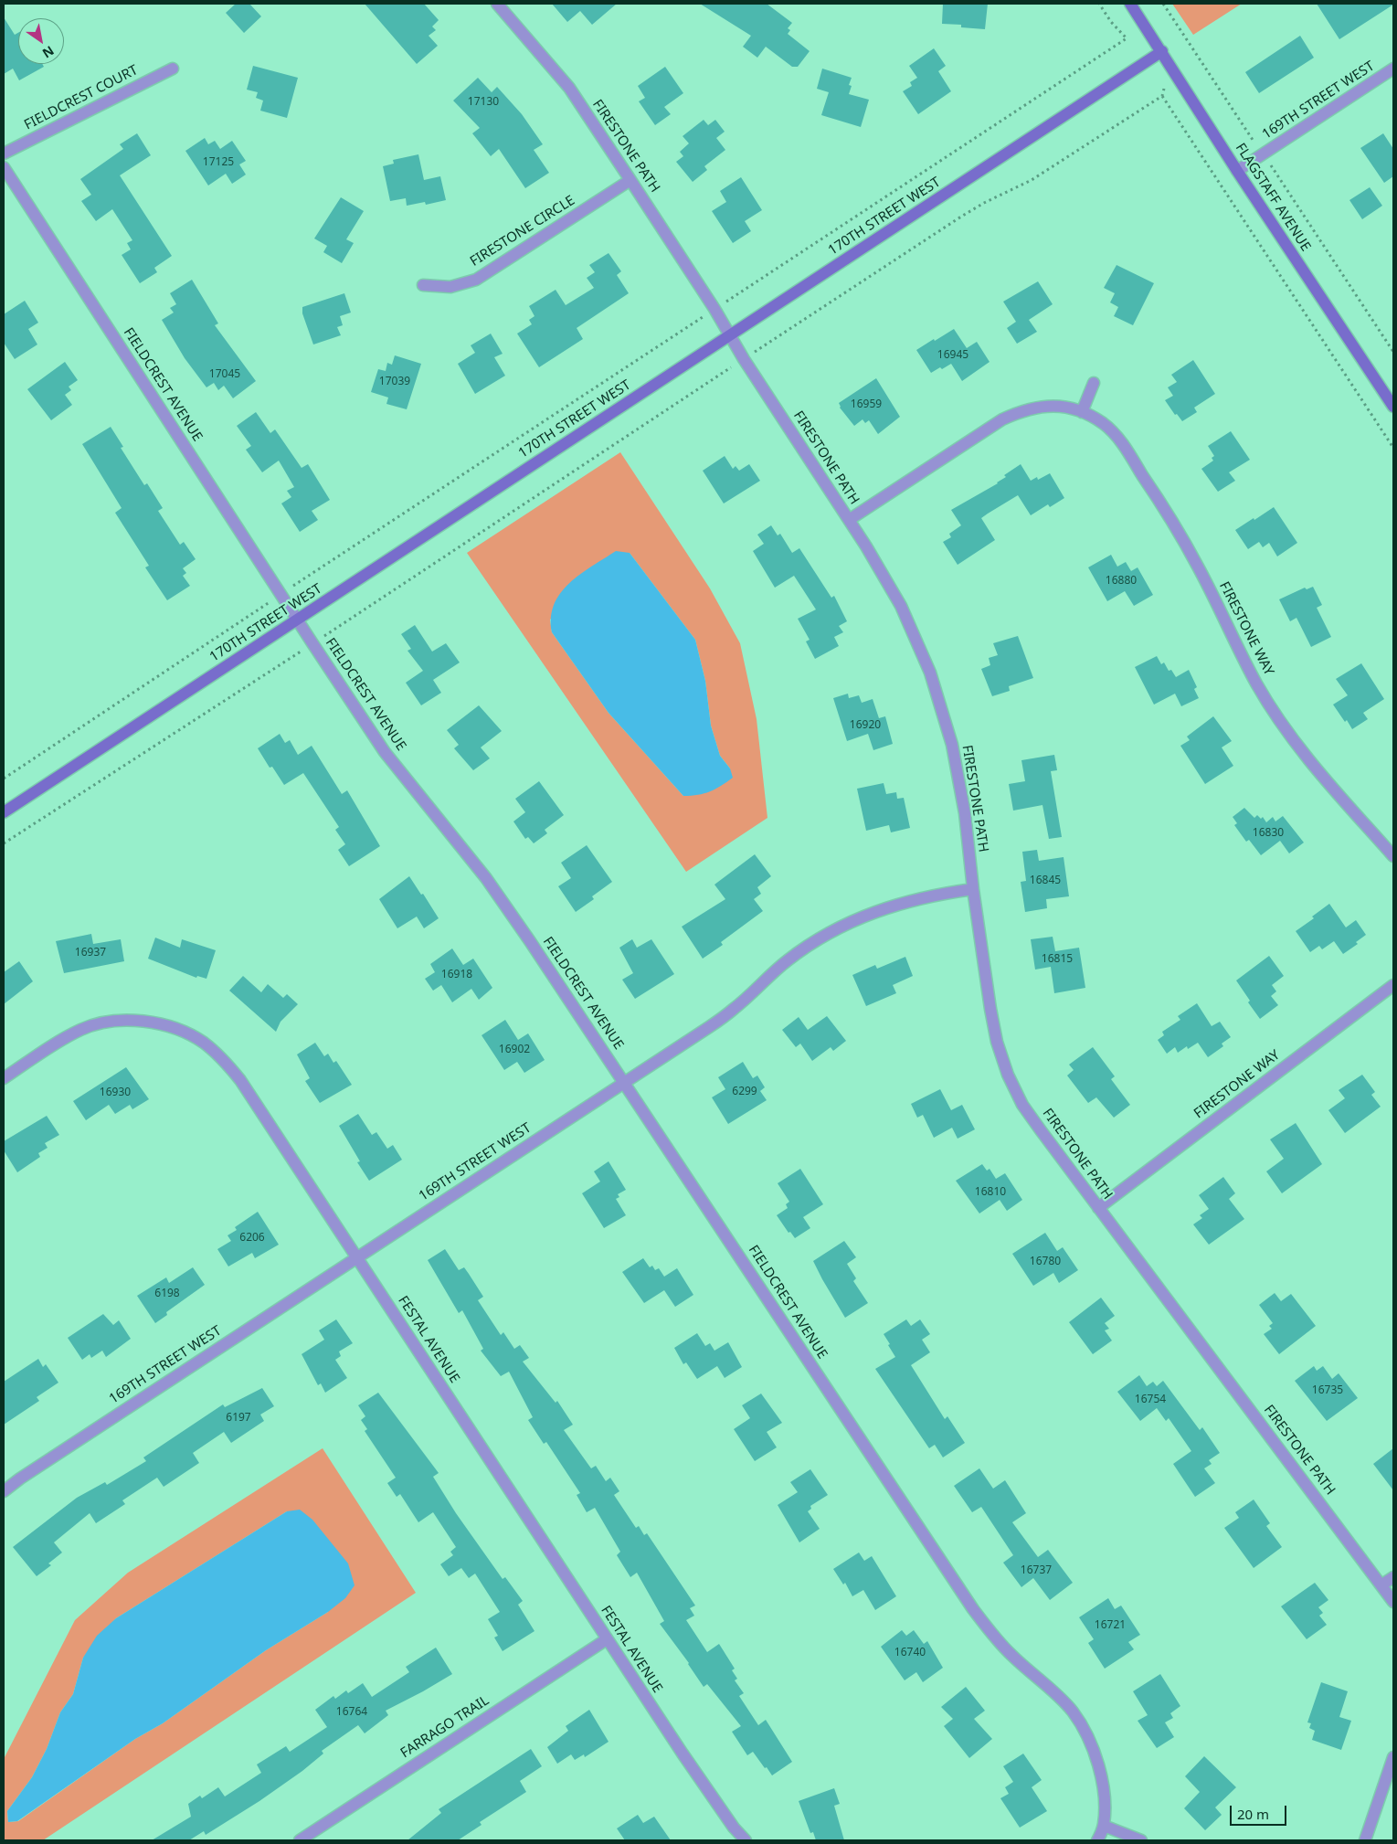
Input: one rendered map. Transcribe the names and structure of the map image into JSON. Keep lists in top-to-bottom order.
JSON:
{
  "streets": {
    "street": [
      "FIELDCREST COURT",
      "169TH STREET WEST",
      "FIRESTONE PATH",
      "FLAGSTAFF AVENUE",
      "170TH STREET WEST",
      "FIRESTONE CIRCLE",
      "FIELDCREST AVENUE",
      "FIRESTONE WAY",
      "FESTAL AVENUE",
      "FARRAGO TRAIL"
    ]
  },
  "crossings": [
    ["169TH STREET WEST", "FIRESTONE PATH"],
    ["169TH STREET WEST", "FLAGSTAFF AVENUE"],
    ["169TH STREET WEST", "FIELDCREST AVENUE"],
    ["169TH STREET WEST", "FESTAL AVENUE"],
    ["FIRESTONE PATH", "170TH STREET WEST"],
    ["FIRESTONE PATH", "FIRESTONE CIRCLE"],
    ["FIRESTONE PATH", "FIRESTONE WAY"],
    ["FLAGSTAFF AVENUE", "170TH STREET WEST"],
    ["170TH STREET WEST", "FIELDCREST AVENUE"],
    ["FESTAL AVENUE", "FARRAGO TRAIL"]
  ],
  "house_numbers": [
    "17130",
    "17125",
    "16945",
    "17045",
    "17039",
    "16959",
    "16880",
    "16920",
    "16830",
    "16845",
    "16937",
    "16815",
    "16918",
    "16902",
    "6299",
    "16930",
    "16810",
    "6206",
    "16780",
    "6198",
    "16735",
    "16754",
    "6197",
    "16737",
    "16721",
    "16740",
    "16764"
  ],
  "scale_bar": "20 m",
  "north": "bottom right"
}
